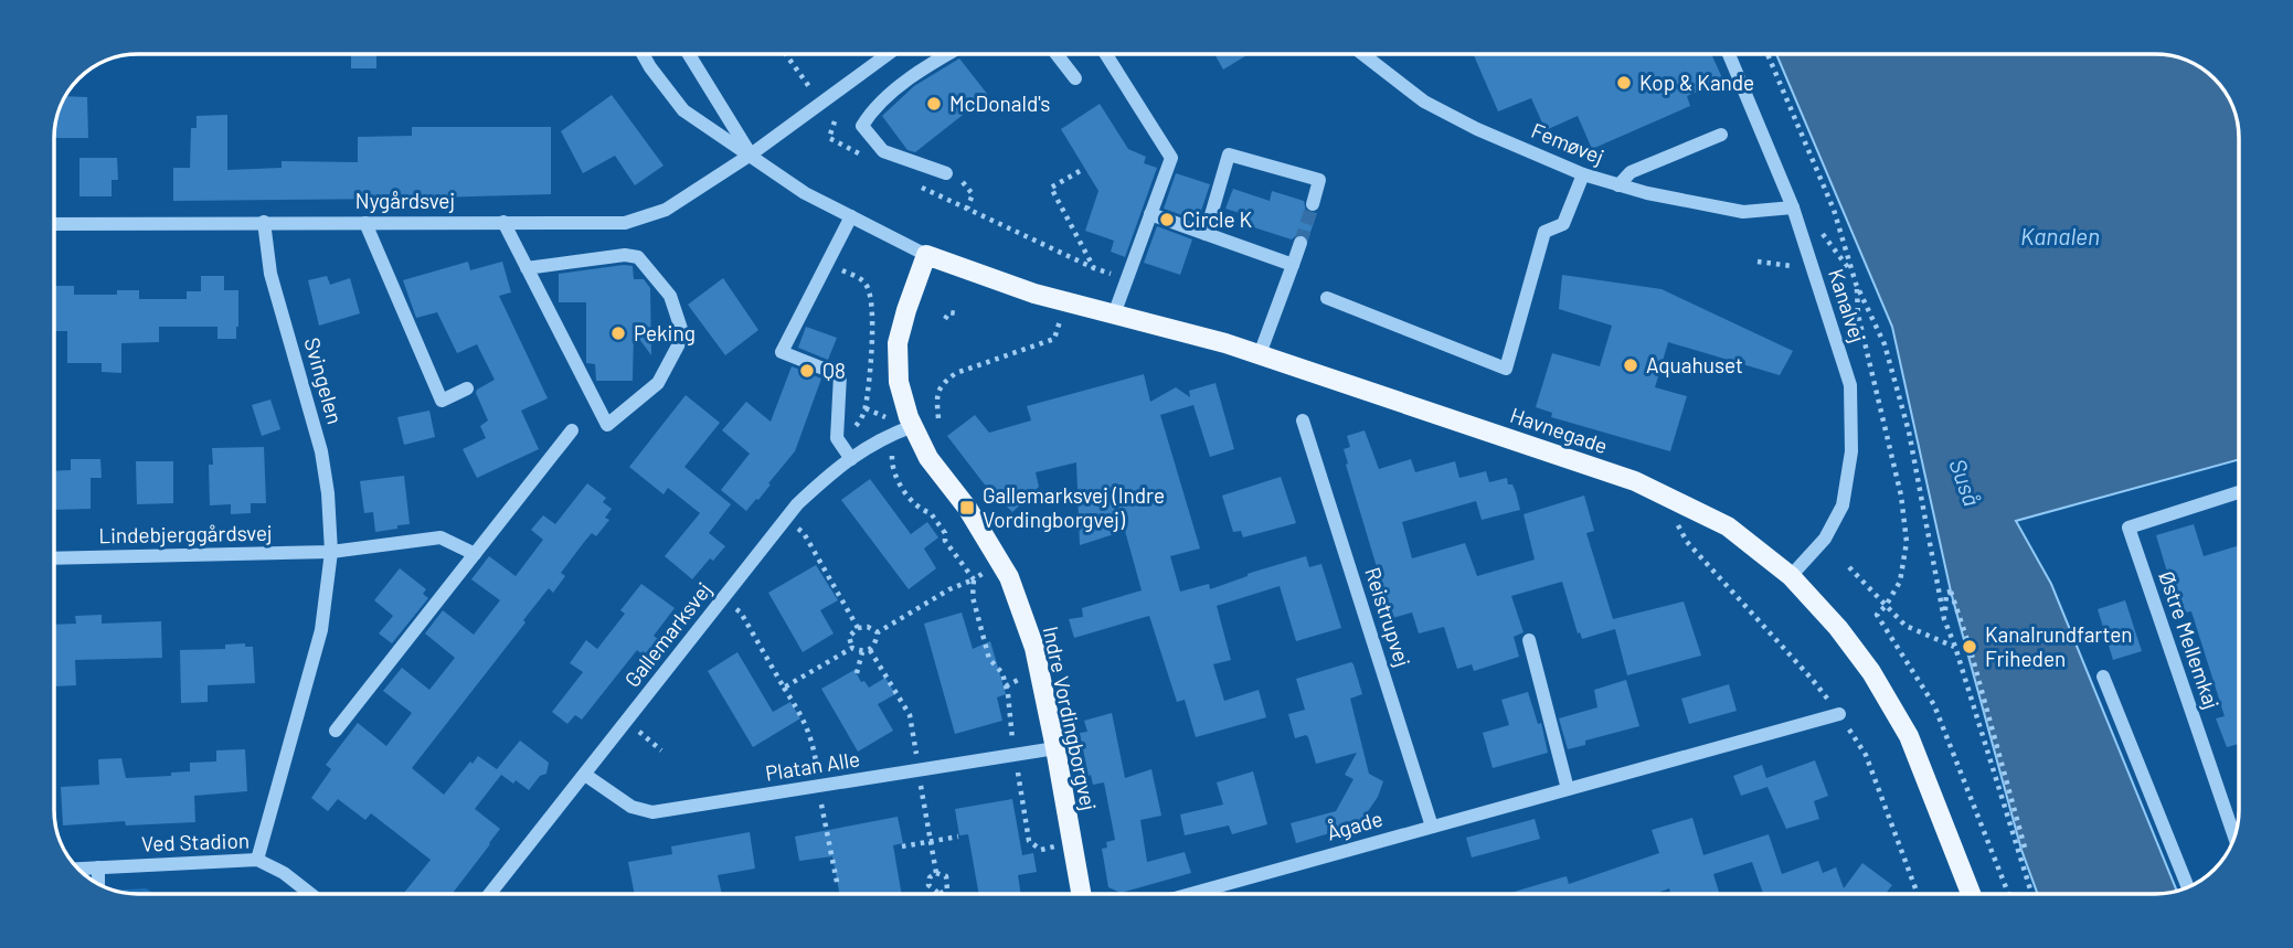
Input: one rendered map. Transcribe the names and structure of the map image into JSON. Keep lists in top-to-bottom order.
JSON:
{
  "streets": {
    "main road": ["Havnegade", "Indre Vordingborgvej"],
    "street": [
      "Femøvej",
      "Nygårdsvej",
      "Kanalvej",
      "Svingelen",
      "Lindebjerggårdsvej",
      "Reistrupvej",
      "Gallemarksvej",
      "Østre Mellemkaj",
      "Platan Alle",
      "Ågade",
      "Ved Stadion"
    ]
  },
  "crossings": [
    ["Femøvej", "Kanalvej"],
    ["Nygårdsvej", "Svingelen"],
    ["Kanalvej", "Havnegade"],
    ["Svingelen", "Lindebjerggårdsvej"],
    ["Svingelen", "Ved Stadion"],
    ["Havnegade", "Indre Vordingborgvej"],
    ["Reistrupvej", "Ågade"],
    ["Gallemarksvej", "Indre Vordingborgvej"],
    ["Gallemarksvej", "Platan Alle"],
    ["Indre Vordingborgvej", "Platan Alle"]
  ],
  "water": ["Kanalen", "Suså"],
  "places": {
    "other": [
      "Kop & Kande",
      "McDonald's",
      "Circle K",
      "Peking",
      "Aquahuset",
      "Q8",
      "Kanalrundfarten Friheden"
    ],
    "transit": ["Gallemarksvej (Indre Vordingborgvej)"]
  }
}
